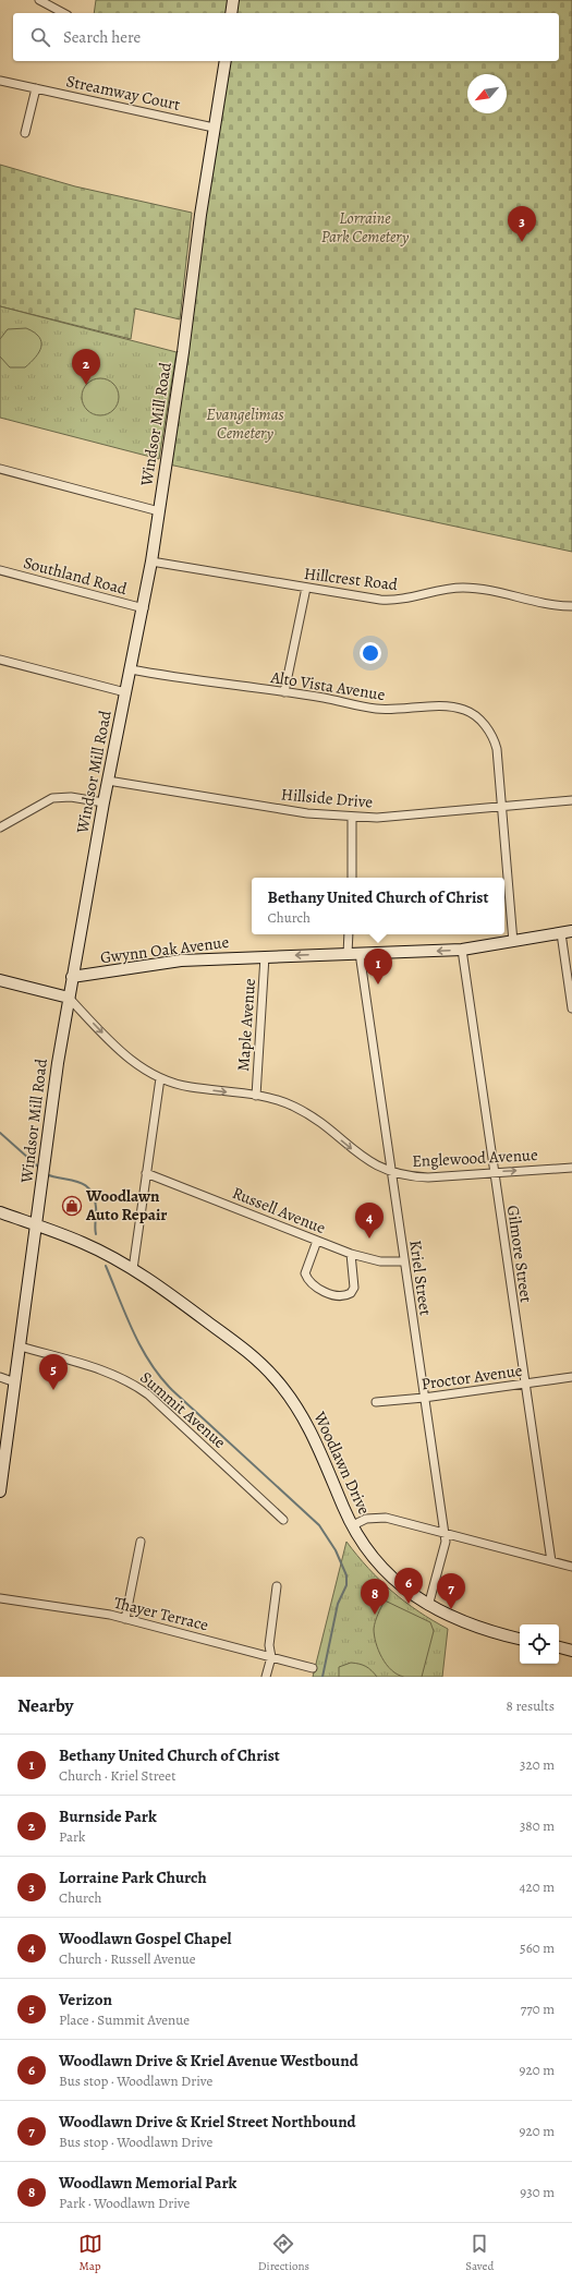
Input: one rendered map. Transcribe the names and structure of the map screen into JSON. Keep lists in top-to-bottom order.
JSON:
{
  "streets": {
    "main road": ["Windsor Mill Road", "Gwynn Oak Avenue", "Woodlawn Drive"],
    "street": [
      "Streamway Court",
      "Southland Road",
      "Hillcrest Road",
      "Alto Vista Avenue",
      "Hillside Drive",
      "Maple Avenue",
      "Englewood Avenue",
      "Russell Avenue",
      "Gilmore Street",
      "Kriel Street",
      "Proctor Avenue",
      "Summit Avenue",
      "Thayer Terrace"
    ]
  },
  "crossings": [
    ["Streamway Court", "Windsor Mill Road"],
    ["Windsor Mill Road", "Southland Road"],
    ["Windsor Mill Road", "Hillcrest Road"],
    ["Windsor Mill Road", "Alto Vista Avenue"],
    ["Windsor Mill Road", "Hillside Drive"],
    ["Windsor Mill Road", "Gwynn Oak Avenue"],
    ["Windsor Mill Road", "Englewood Avenue"],
    ["Windsor Mill Road", "Summit Avenue"],
    ["Windsor Mill Road", "Woodlawn Drive"],
    ["Alto Vista Avenue", "Hillside Drive"],
    ["Alto Vista Avenue", "Gwynn Oak Avenue"],
    ["Gwynn Oak Avenue", "Maple Avenue"],
    ["Gwynn Oak Avenue", "Gilmore Street"],
    ["Gwynn Oak Avenue", "Kriel Street"],
    ["Maple Avenue", "Englewood Avenue"],
    ["Englewood Avenue", "Gilmore Street"],
    ["Englewood Avenue", "Kriel Street"],
    ["Russell Avenue", "Kriel Street"],
    ["Gilmore Street", "Proctor Avenue"],
    ["Kriel Street", "Proctor Avenue"],
    ["Kriel Street", "Woodlawn Drive"]
  ],
  "one_way": ["Gwynn Oak Avenue", "Englewood Avenue"],
  "parks": ["Lorraine Park Cemetery", "Evangelimas Cemetery"],
  "places": {
    "shop": ["Woodlawn Auto Repair"]
  },
  "north": "bottom left",
  "page": {
    "search": "Search here",
    "pins": [
      "3",
      "2",
      "1",
      "4",
      "5",
      "6",
      "7",
      "8"
    ],
    "popup": ["Bethany United Church of Christ", "Church"],
    "heading": ["Nearby", "8 results"],
    "list": [
      {
        "mark": "1",
        "name": "Bethany United Church of Christ",
        "note": "Church · Kriel Street",
        "value": "320 m"
      },
      {
        "mark": "2",
        "name": "Burnside Park",
        "note": "Park",
        "value": "380 m"
      },
      {
        "mark": "3",
        "name": "Lorraine Park Church",
        "note": "Church",
        "value": "420 m"
      },
      {
        "mark": "4",
        "name": "Woodlawn Gospel Chapel",
        "note": "Church · Russell Avenue",
        "value": "560 m"
      },
      {
        "mark": "5",
        "name": "Verizon",
        "note": "Place · Summit Avenue",
        "value": "770 m"
      },
      {
        "mark": "6",
        "name": "Woodlawn Drive & Kriel Avenue Westbound",
        "note": "Bus stop · Woodlawn Drive",
        "value": "920 m"
      },
      {
        "mark": "7",
        "name": "Woodlawn Drive & Kriel Street Northbound",
        "note": "Bus stop · Woodlawn Drive",
        "value": "920 m"
      },
      {
        "mark": "8",
        "name": "Woodlawn Memorial Park",
        "note": "Park · Woodlawn Drive",
        "value": "930 m"
      }
    ],
    "nav": ["Map", "Directions", "Saved"]
  }
}
